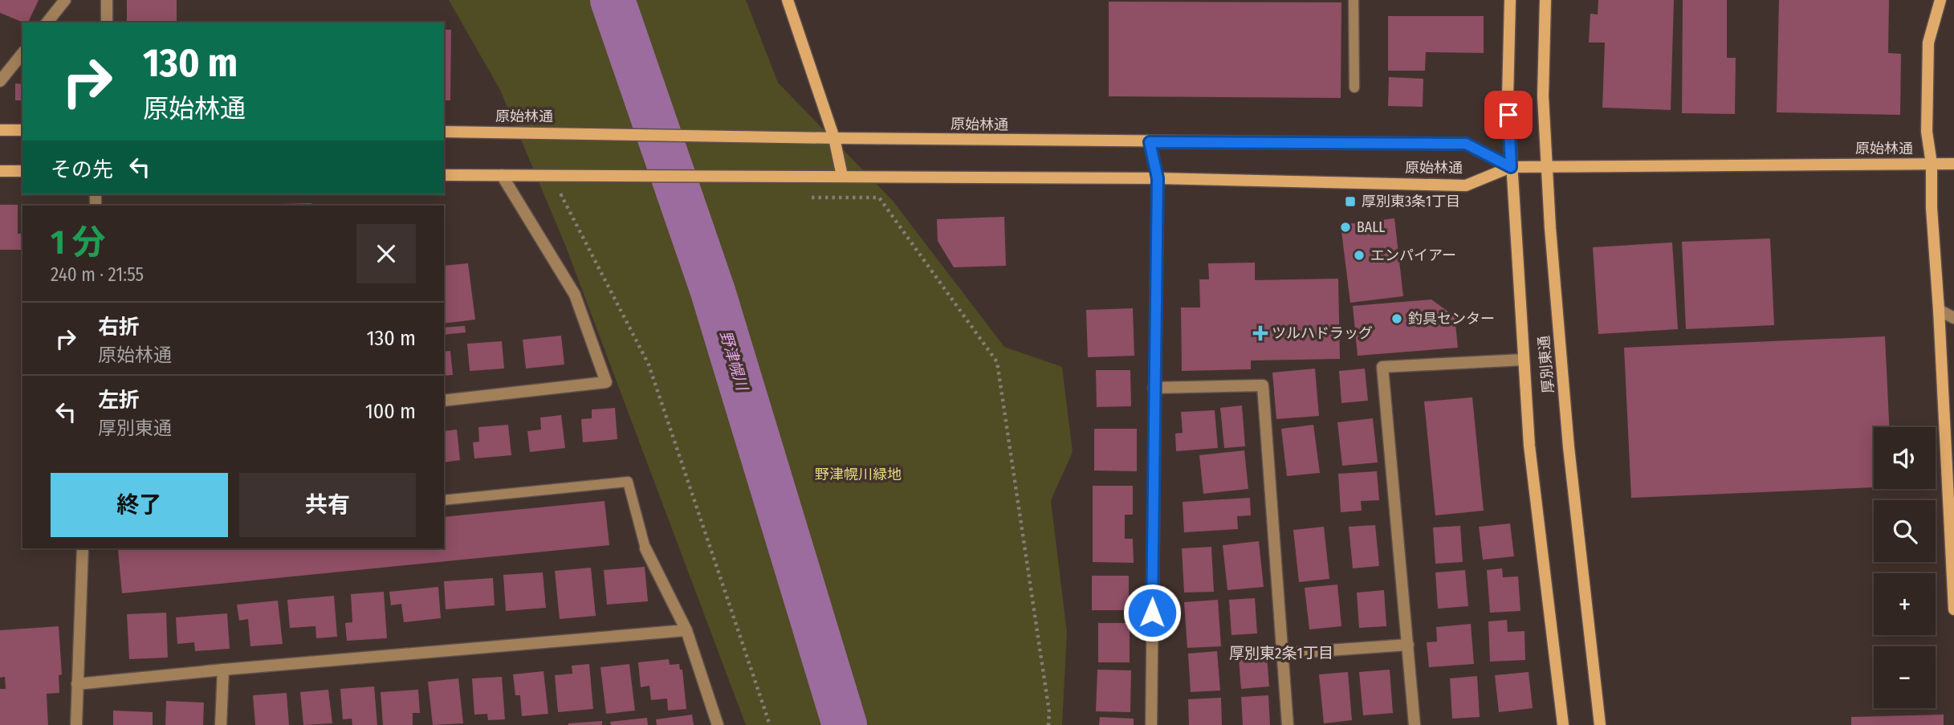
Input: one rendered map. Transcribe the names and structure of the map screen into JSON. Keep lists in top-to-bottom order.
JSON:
{
  "streets": {
    "street": ["原始林通", "厚別東通"]
  },
  "crossings": [
    ["原始林通", "厚別東通"]
  ],
  "districts": ["厚別東2条1丁目"],
  "water": ["野津幌川"],
  "parks": ["野津幌川緑地"],
  "places": {
    "transit": ["厚別東3条1丁目"],
    "other": ["BALL", "エンパイアー", "釣具センター"],
    "health": ["ツルハドラッグ"]
  },
  "page": {
    "turn": ["130 m", "原始林通"],
    "then": "その先",
    "heading": ["1 分", "240 m · 21:55"],
    "list": [
      {
        "name": "右折",
        "note": "原始林通",
        "value": "130 m"
      },
      {
        "name": "左折",
        "note": "厚別東通",
        "value": "100 m"
      }
    ],
    "map_buttons": ["+", "−"],
    "buttons": ["終了", "共有"]
  }
}
